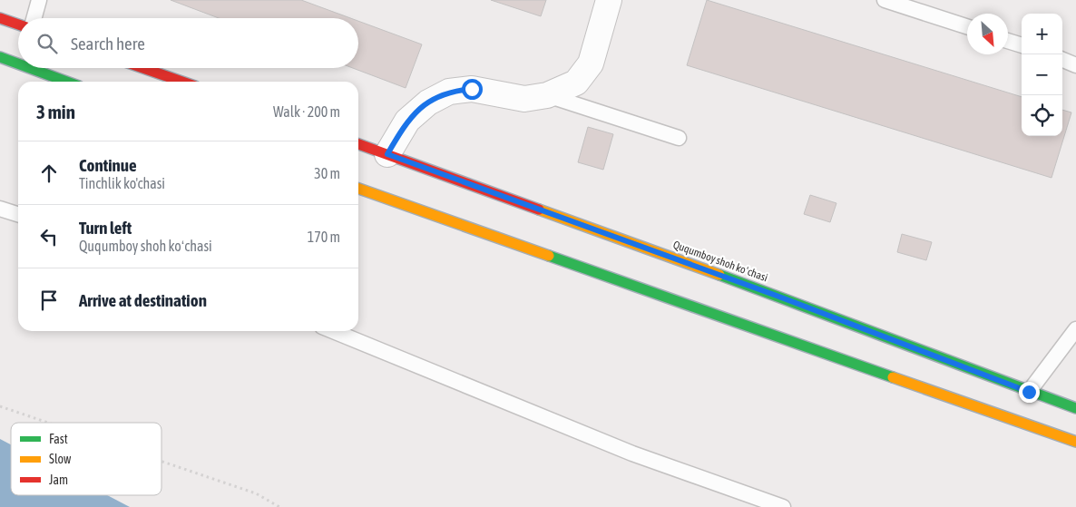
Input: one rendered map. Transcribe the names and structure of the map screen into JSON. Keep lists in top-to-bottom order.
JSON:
{
  "streets": {
    "main road": ["Ququmboy shoh koʻchasi"]
  },
  "legend": ["Fast", "Slow", "Jam"],
  "north": "bottom right",
  "page": {
    "map_buttons": ["+", "−"],
    "search": "Search here",
    "heading": ["3 min", "Walk · 200 m"],
    "list": [
      ["Continue", "Tinchlik ko'chasi", "30 m"],
      ["Turn left", "Ququmboy shoh koʻchasi", "170 m"],
      "Arrive at destination"
    ]
  }
}
